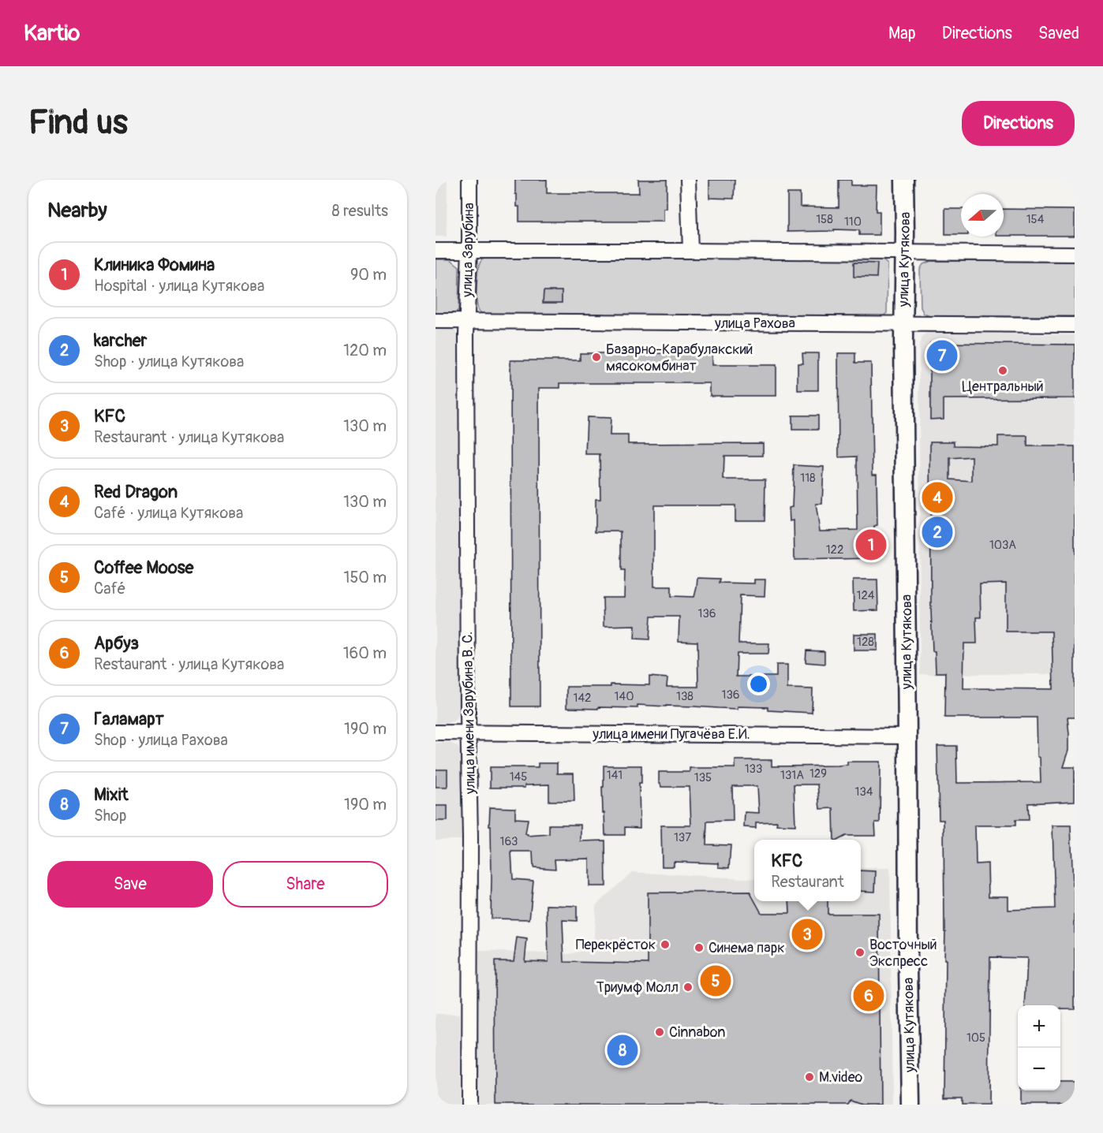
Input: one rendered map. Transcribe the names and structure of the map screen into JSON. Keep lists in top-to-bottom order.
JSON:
{
  "streets": {
    "street": [
      "улица Зарубина",
      "улица Кутякова",
      "улица Рахова",
      "улица имени Зарубина В. С.",
      "улица имени Пугачёва Е.И."
    ]
  },
  "crossings": [
    ["улица Зарубина", "улица Рахова"],
    ["улица Зарубина", "улица имени Зарубина В. С."],
    ["улица Кутякова", "улица Рахова"],
    ["улица Кутякова", "улица имени Пугачёва Е.И."],
    ["улица Рахова", "улица имени Зарубина В. С."],
    ["улица имени Зарубина В. С.", "улица имени Пугачёва Е.И."]
  ],
  "places": [
    "Базарно-Карабулакский мясокомбинат",
    "Центральный",
    "Перекрёсток",
    "Синема парк",
    "Восточный Экспресс",
    "Триумф Молл",
    "Cinnabon",
    "M.video"
  ],
  "house_numbers": [
    "158",
    "154",
    "110",
    "118",
    "103А",
    "122",
    "124",
    "136",
    "128",
    "136",
    "140",
    "138",
    "142",
    "133",
    "129",
    "141",
    "131А",
    "145",
    "135",
    "134",
    "137",
    "163",
    "105"
  ],
  "north": "left",
  "page": {
    "header": "Kartio",
    "nav": ["Map", "Directions", "Saved"],
    "buttons": [
      "Directions",
      ["Save", "Share"]
    ],
    "title": "Find us",
    "heading": ["Nearby", "8 results"],
    "list": [
      {
        "mark": "1",
        "name": "Клиника Фомина",
        "note": "Hospital · улица Кутякова",
        "value": "90 m"
      },
      {
        "mark": "2",
        "name": "karcher",
        "note": "Shop · улица Кутякова",
        "value": "120 m"
      },
      {
        "mark": "3",
        "name": "KFC",
        "note": "Restaurant · улица Кутякова",
        "value": "130 m"
      },
      {
        "mark": "4",
        "name": "Red Dragon",
        "note": "Café · улица Кутякова",
        "value": "130 m"
      },
      {
        "mark": "5",
        "name": "Coffee Moose",
        "note": "Café",
        "value": "150 m"
      },
      {
        "mark": "6",
        "name": "Арбуз",
        "note": "Restaurant · улица Кутякова",
        "value": "160 m"
      },
      {
        "mark": "7",
        "name": "Галамарт",
        "note": "Shop · улица Рахова",
        "value": "190 m"
      },
      {
        "mark": "8",
        "name": "Mixit",
        "note": "Shop",
        "value": "190 m"
      }
    ],
    "pins": [
      "7",
      "4",
      "2",
      "1",
      "3",
      "5",
      "6",
      "8"
    ],
    "popup": ["KFC", "Restaurant"],
    "map_buttons": ["+", "−"]
  }
}
